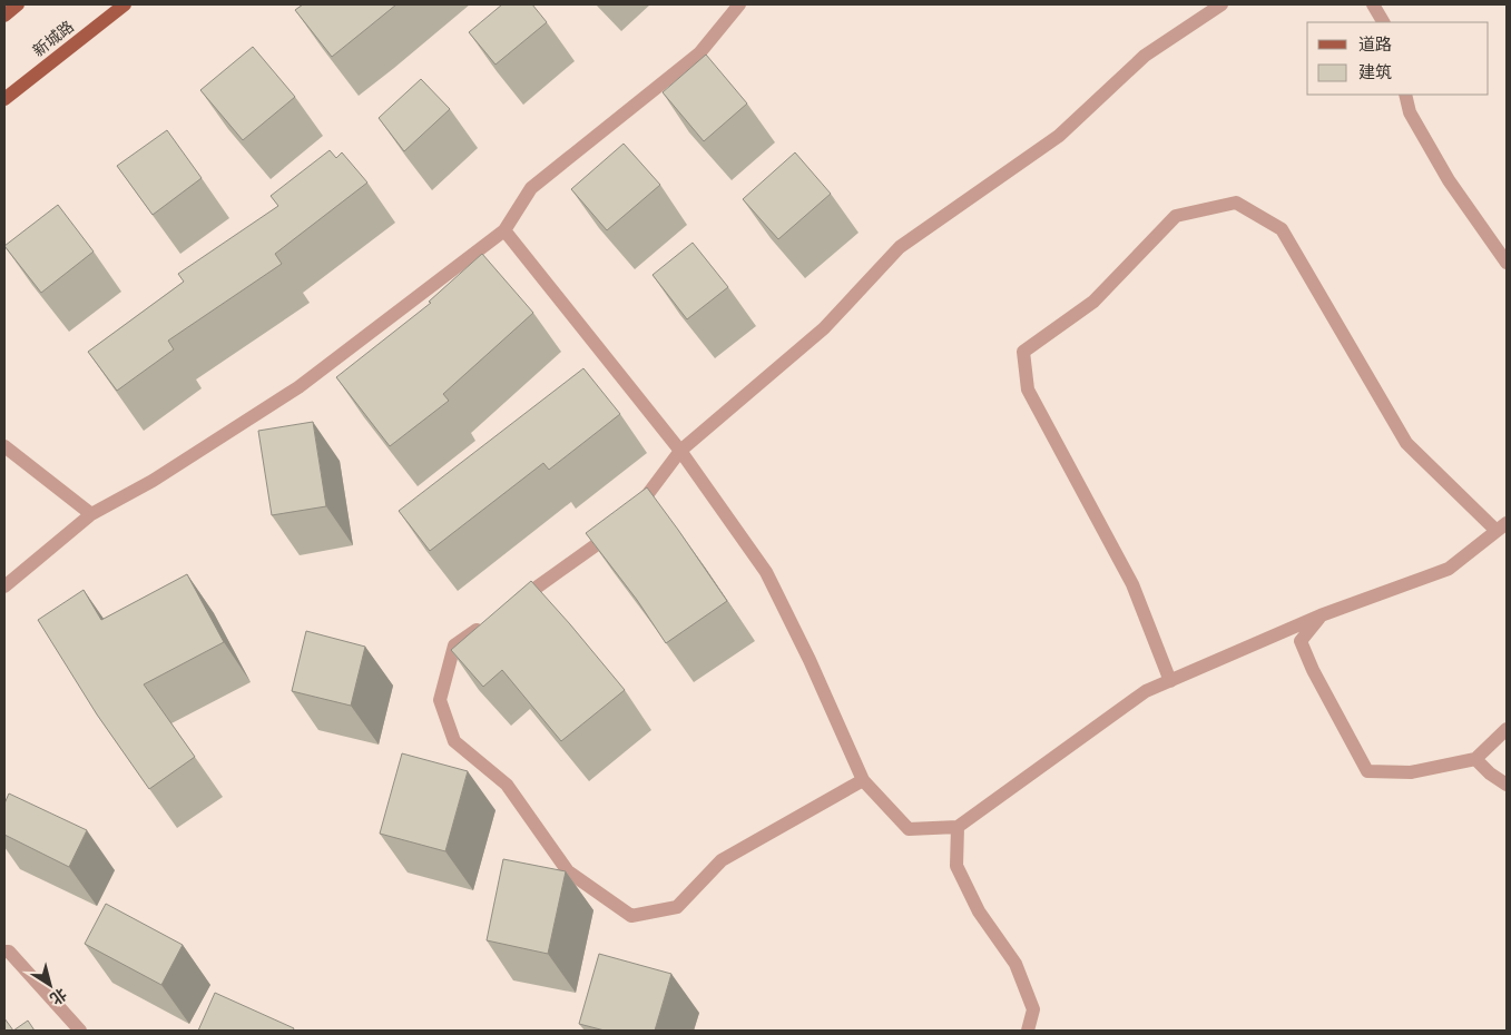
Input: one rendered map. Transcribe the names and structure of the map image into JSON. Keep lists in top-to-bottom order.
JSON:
{
  "streets": {
    "main road": ["新城路"]
  },
  "legend": ["道路", "建筑"],
  "north": "bottom right"
}
